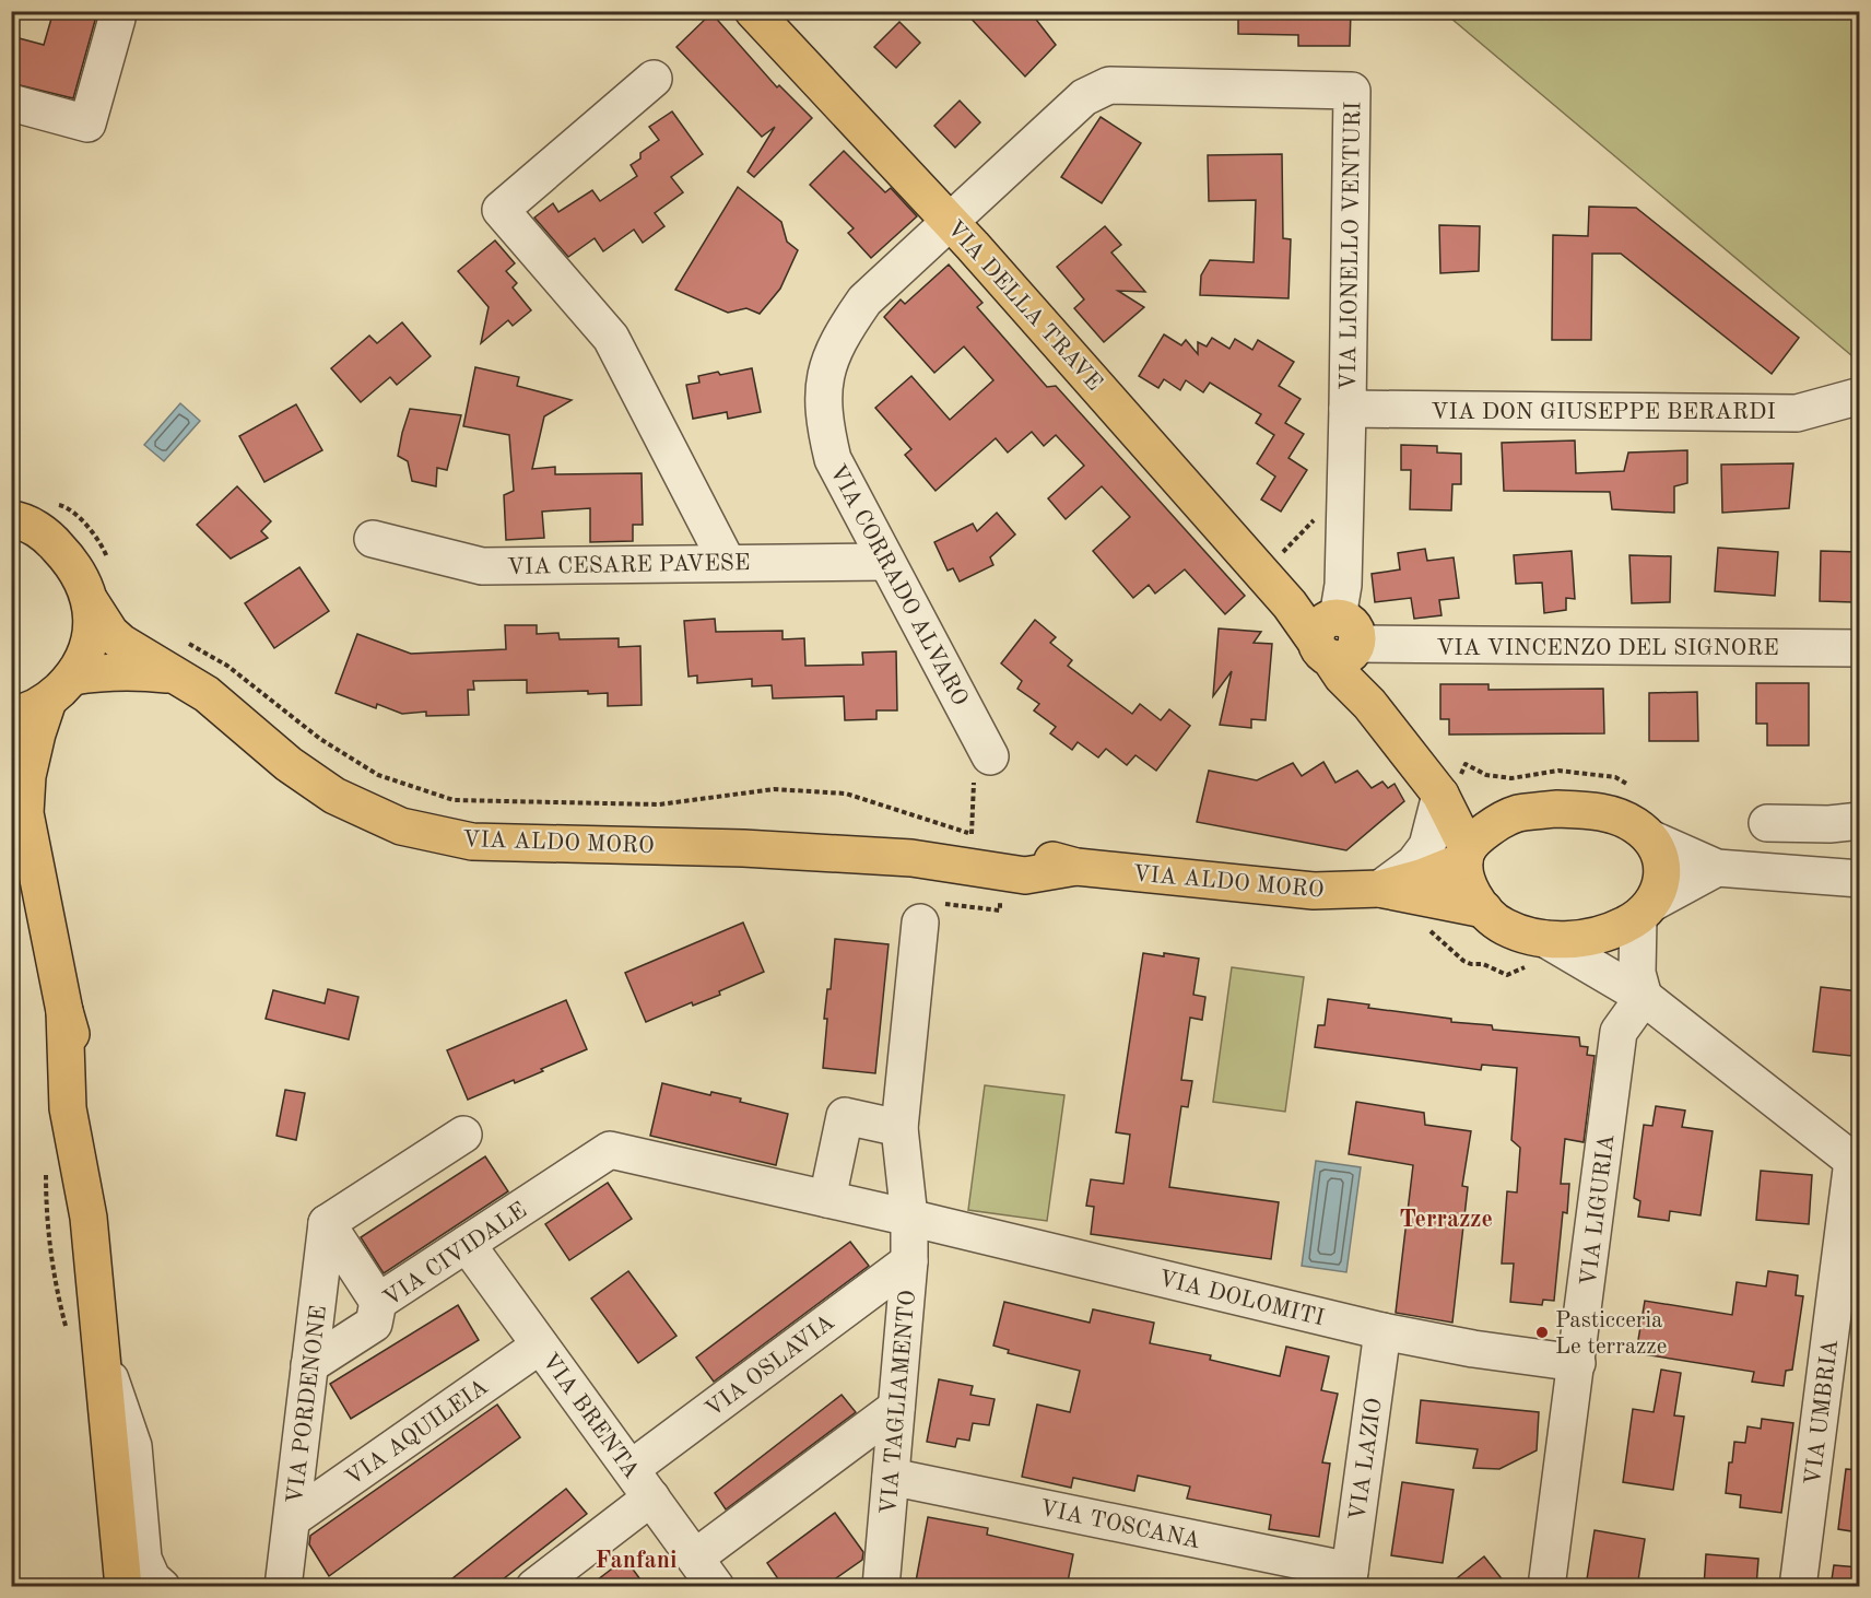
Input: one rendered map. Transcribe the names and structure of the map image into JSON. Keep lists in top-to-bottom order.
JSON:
{
  "streets": {
    "main road": ["VIA DELLA TRAVE", "VIA ALDO MORO"],
    "street": [
      "VIA LIONELLO VENTURI",
      "VIA DON GIUSEPPE BERARDI",
      "VIA CESARE PAVESE",
      "VIA CORRADO ALVARO",
      "VIA VINCENZO DEL SIGNORE",
      "VIA LIGURIA",
      "VIA CIVIDALE",
      "VIA DOLOMITI",
      "VIA OSLAVIA",
      "VIA TAGLIAMENTO",
      "VIA PORDENONE",
      "VIA UMBRIA",
      "VIA BRENTA",
      "VIA AQUILEIA",
      "VIA LAZIO",
      "VIA TOSCANA"
    ]
  },
  "crossings": [
    ["VIA LIONELLO VENTURI", "VIA DELLA TRAVE"],
    ["VIA LIONELLO VENTURI", "VIA DON GIUSEPPE BERARDI"],
    ["VIA LIONELLO VENTURI", "VIA CORRADO ALVARO"],
    ["VIA LIONELLO VENTURI", "VIA VINCENZO DEL SIGNORE"],
    ["VIA DELLA TRAVE", "VIA CORRADO ALVARO"],
    ["VIA DELLA TRAVE", "VIA VINCENZO DEL SIGNORE"],
    ["VIA CESARE PAVESE", "VIA CORRADO ALVARO"],
    ["VIA LIGURIA", "VIA DOLOMITI"],
    ["VIA CIVIDALE", "VIA PORDENONE"],
    ["VIA CIVIDALE", "VIA BRENTA"],
    ["VIA DOLOMITI", "VIA TAGLIAMENTO"],
    ["VIA DOLOMITI", "VIA LAZIO"],
    ["VIA OSLAVIA", "VIA TAGLIAMENTO"],
    ["VIA OSLAVIA", "VIA BRENTA"],
    ["VIA TAGLIAMENTO", "VIA TOSCANA"],
    ["VIA PORDENONE", "VIA AQUILEIA"],
    ["VIA BRENTA", "VIA AQUILEIA"],
    ["VIA LAZIO", "VIA TOSCANA"]
  ],
  "districts": ["Terrazze", "Fanfani"],
  "places": ["Pasticceria Le terrazze"]
}
